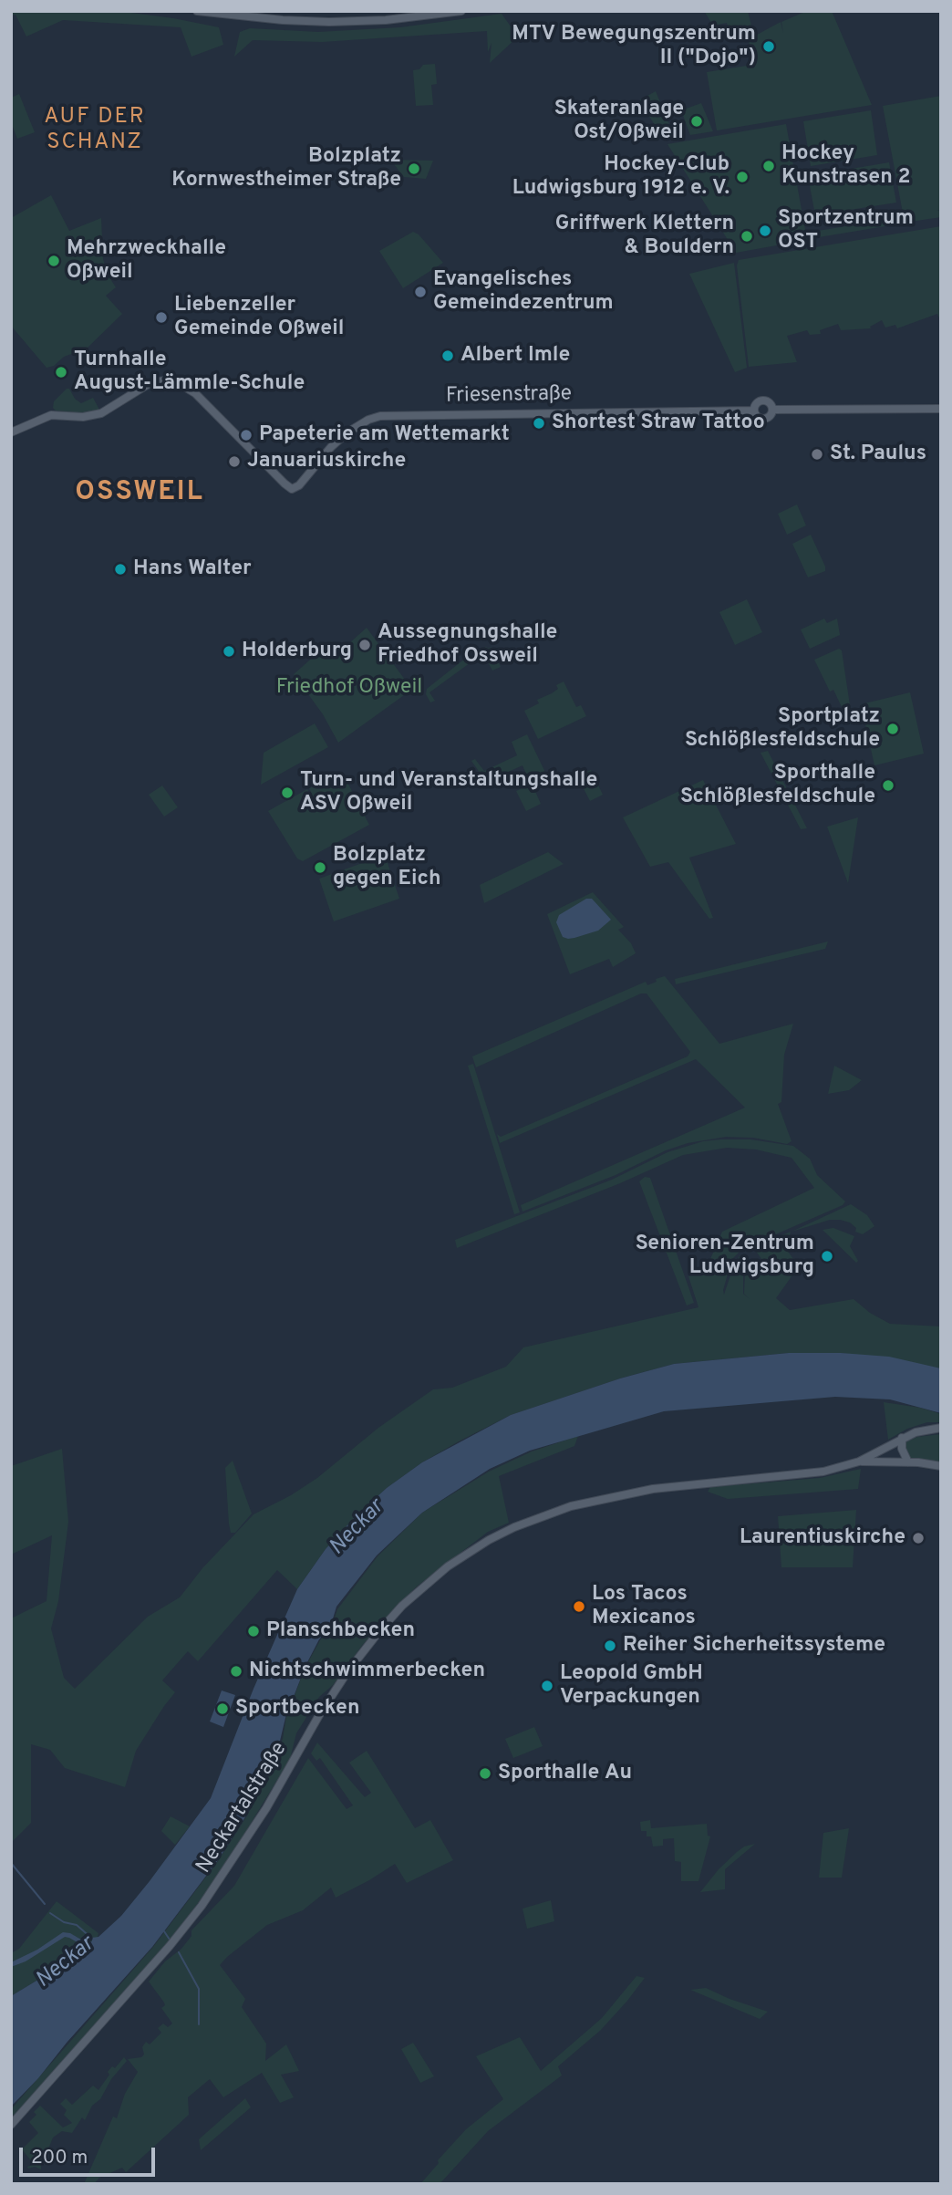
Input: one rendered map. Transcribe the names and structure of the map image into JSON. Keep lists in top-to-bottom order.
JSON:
{
  "streets": {
    "main road": ["Friesenstraße", "Neckartalstraße"]
  },
  "districts": ["AUF DER SCHANZ", "OSSWEIL"],
  "water": ["Neckar"],
  "parks": ["Friedhof Oßweil"],
  "places": [
    "MTV Bewegungszentrum II (\"Dojo\")",
    "Skateranlage Ost/Oßweil",
    "Hockey Kunstrasen 2",
    "Bolzplatz Kornwestheimer Straße",
    "Hockey-Club Ludwigsburg 1912 e. V.",
    "Sportzentrum OST",
    "Griffwerk Klettern & Bouldern",
    "Mehrzweckhalle Oßweil",
    "Evangelisches Gemeindezentrum",
    "Liebenzeller Gemeinde Oßweil",
    "Albert Imle",
    "Turnhalle August-Lämmle-Schule",
    "Shortest Straw Tattoo",
    "Papeterie am Wettemarkt",
    "St. Paulus",
    "Januariuskirche",
    "Hans Walter",
    "Aussegnungshalle Friedhof Ossweil",
    "Holderburg",
    "Sportplatz Schlößlesfeldschule",
    "Sporthalle Schlößlesfeldschule",
    "Turn- und Veranstaltungshalle ASV Oßweil",
    "Bolzplatz gegen Eich",
    "Senioren-Zentrum Ludwigsburg",
    "Laurentiuskirche",
    "Los Tacos Mexicanos",
    "Planschbecken",
    "Reiher Sicherheitssysteme",
    "Nichtschwimmerbecken",
    "Leopold GmbH Verpackungen",
    "Sportbecken",
    "Sporthalle Au"
  ],
  "scale_bar": "200 m"
}
